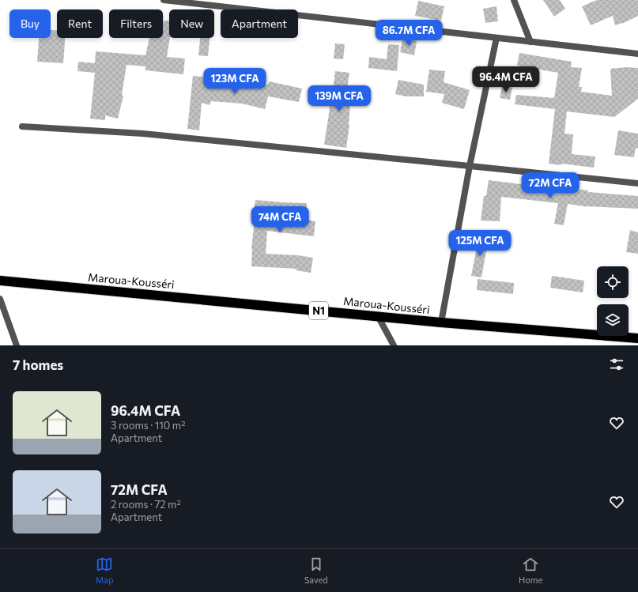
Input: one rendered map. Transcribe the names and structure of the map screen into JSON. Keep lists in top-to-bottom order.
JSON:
{
  "streets": {
    "highway": ["Maroua-Kousséri", "N1"]
  },
  "page": {
    "chip": [
      "Buy",
      "Rent",
      "Filters",
      "New",
      "Apartment"
    ],
    "price": [
      "86.7M CFA",
      "96.4M CFA",
      "123M CFA",
      "139M CFA",
      "72M CFA",
      "74M CFA",
      "125M CFA"
    ],
    "heading": "7 homes",
    "list": [
      {
        "name": "96.4M CFA",
        "note": "3 rooms · 110 m² · Apartment"
      },
      {
        "name": "72M CFA",
        "note": "2 rooms · 72 m² · Apartment"
      }
    ],
    "tabs": ["Map", "Saved", "Home"]
  }
}
